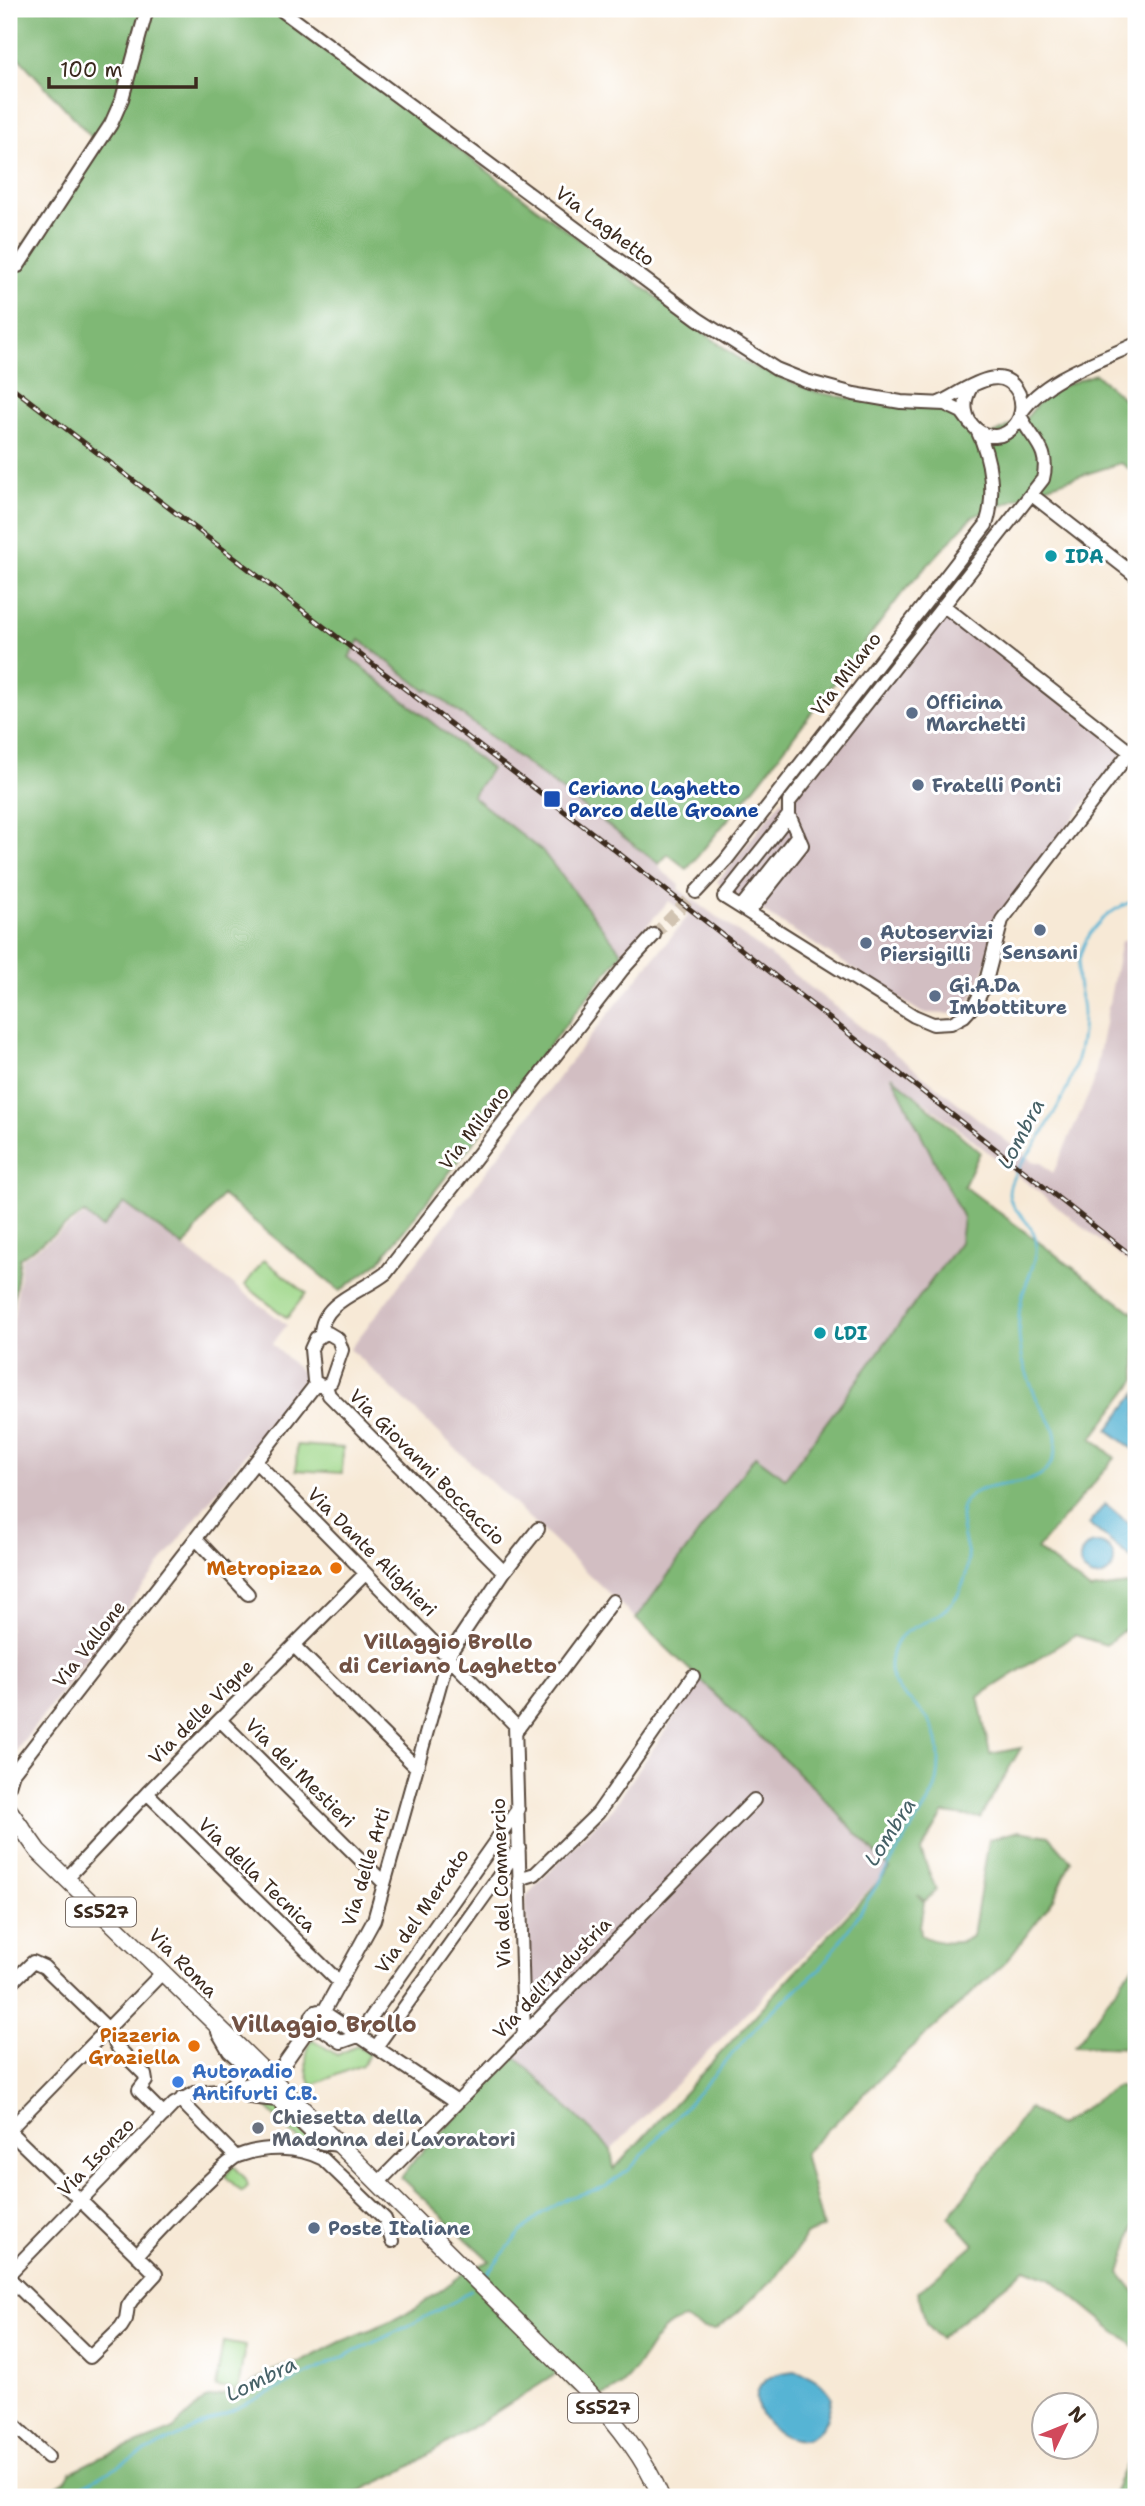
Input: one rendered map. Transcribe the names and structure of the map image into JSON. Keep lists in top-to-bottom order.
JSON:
{
  "streets": {
    "main road": ["SS527", "Via Roma"],
    "street": [
      "Via Laghetto",
      "Via Milano",
      "Via Giovanni Boccaccio",
      "Via Dante Alighieri",
      "Via Vallone",
      "Via delle Vigne",
      "Via dei Mestieri",
      "Via delle Arti",
      "Via della Tecnica",
      "Via del Commercio",
      "Via del Mercato",
      "Via dell'Industria",
      "Via Isonzo"
    ]
  },
  "crossings": [
    ["Via Laghetto", "Via Milano"],
    ["Via Milano", "Via Giovanni Boccaccio"],
    ["Via Giovanni Boccaccio", "Via delle Arti"],
    ["Via Dante Alighieri", "Via Vallone"],
    ["Via Dante Alighieri", "Via delle Vigne"],
    ["Via Dante Alighieri", "Via delle Arti"],
    ["Via Dante Alighieri", "Via del Commercio"],
    ["Via delle Vigne", "Via dei Mestieri"],
    ["Via delle Vigne", "Via della Tecnica"],
    ["Via delle Vigne", "Via Roma"],
    ["Via dei Mestieri", "Via delle Arti"],
    ["Via delle Arti", "Via della Tecnica"],
    ["Via del Commercio", "Via del Mercato"],
    ["Via del Commercio", "Via dell'Industria"],
    ["Via Roma", "Via dell'Industria"]
  ],
  "districts": ["Villaggio Brollo di Ceriano Laghetto", "Villaggio Brollo"],
  "water": ["Lombra"],
  "places": {
    "other": [
      "IDA",
      "Officina Marchetti",
      "Fratelli Ponti",
      "Sensani",
      "Autoservizi Piersigilli",
      "Gi.A.Da Imbottiture",
      "LDI",
      "Metropizza",
      "Pizzeria Graziella",
      "Autoradio Antifurti C.B.",
      "Chiesetta della Madonna dei Lavoratori",
      "Poste Italiane"
    ],
    "transit": ["Ceriano Laghetto Parco delle Groane"]
  },
  "scale_bar": "100 m",
  "north": "top right"
}
